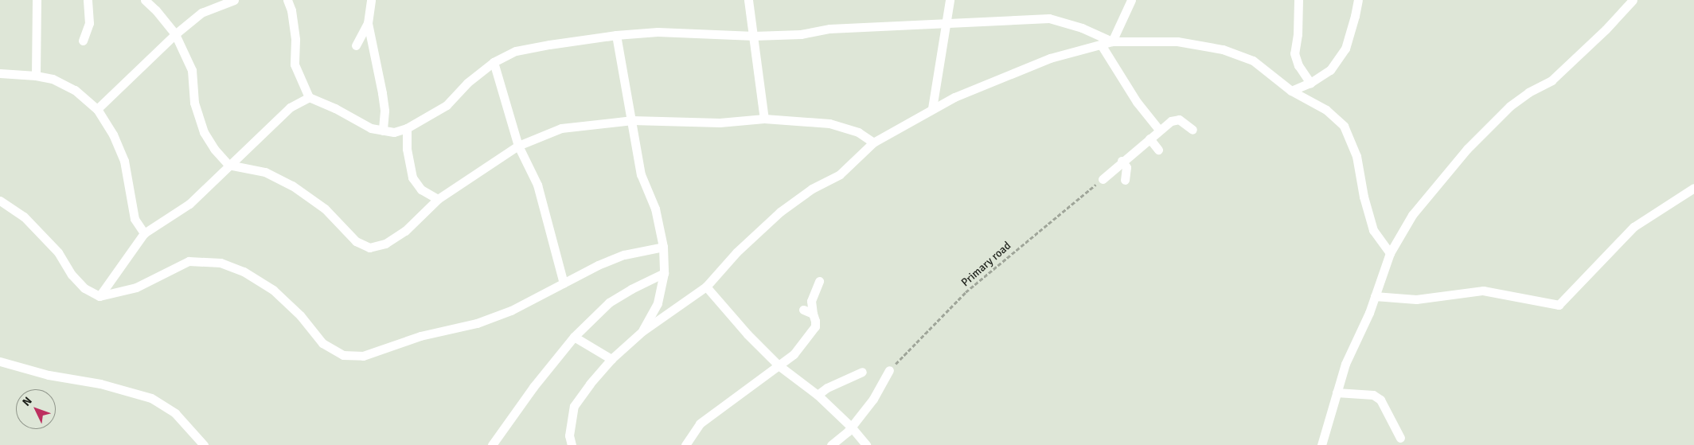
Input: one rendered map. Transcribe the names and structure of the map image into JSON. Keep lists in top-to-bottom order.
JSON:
{
  "streets": {
    "path": ["Primary road"]
  },
  "north": "top left"
}
